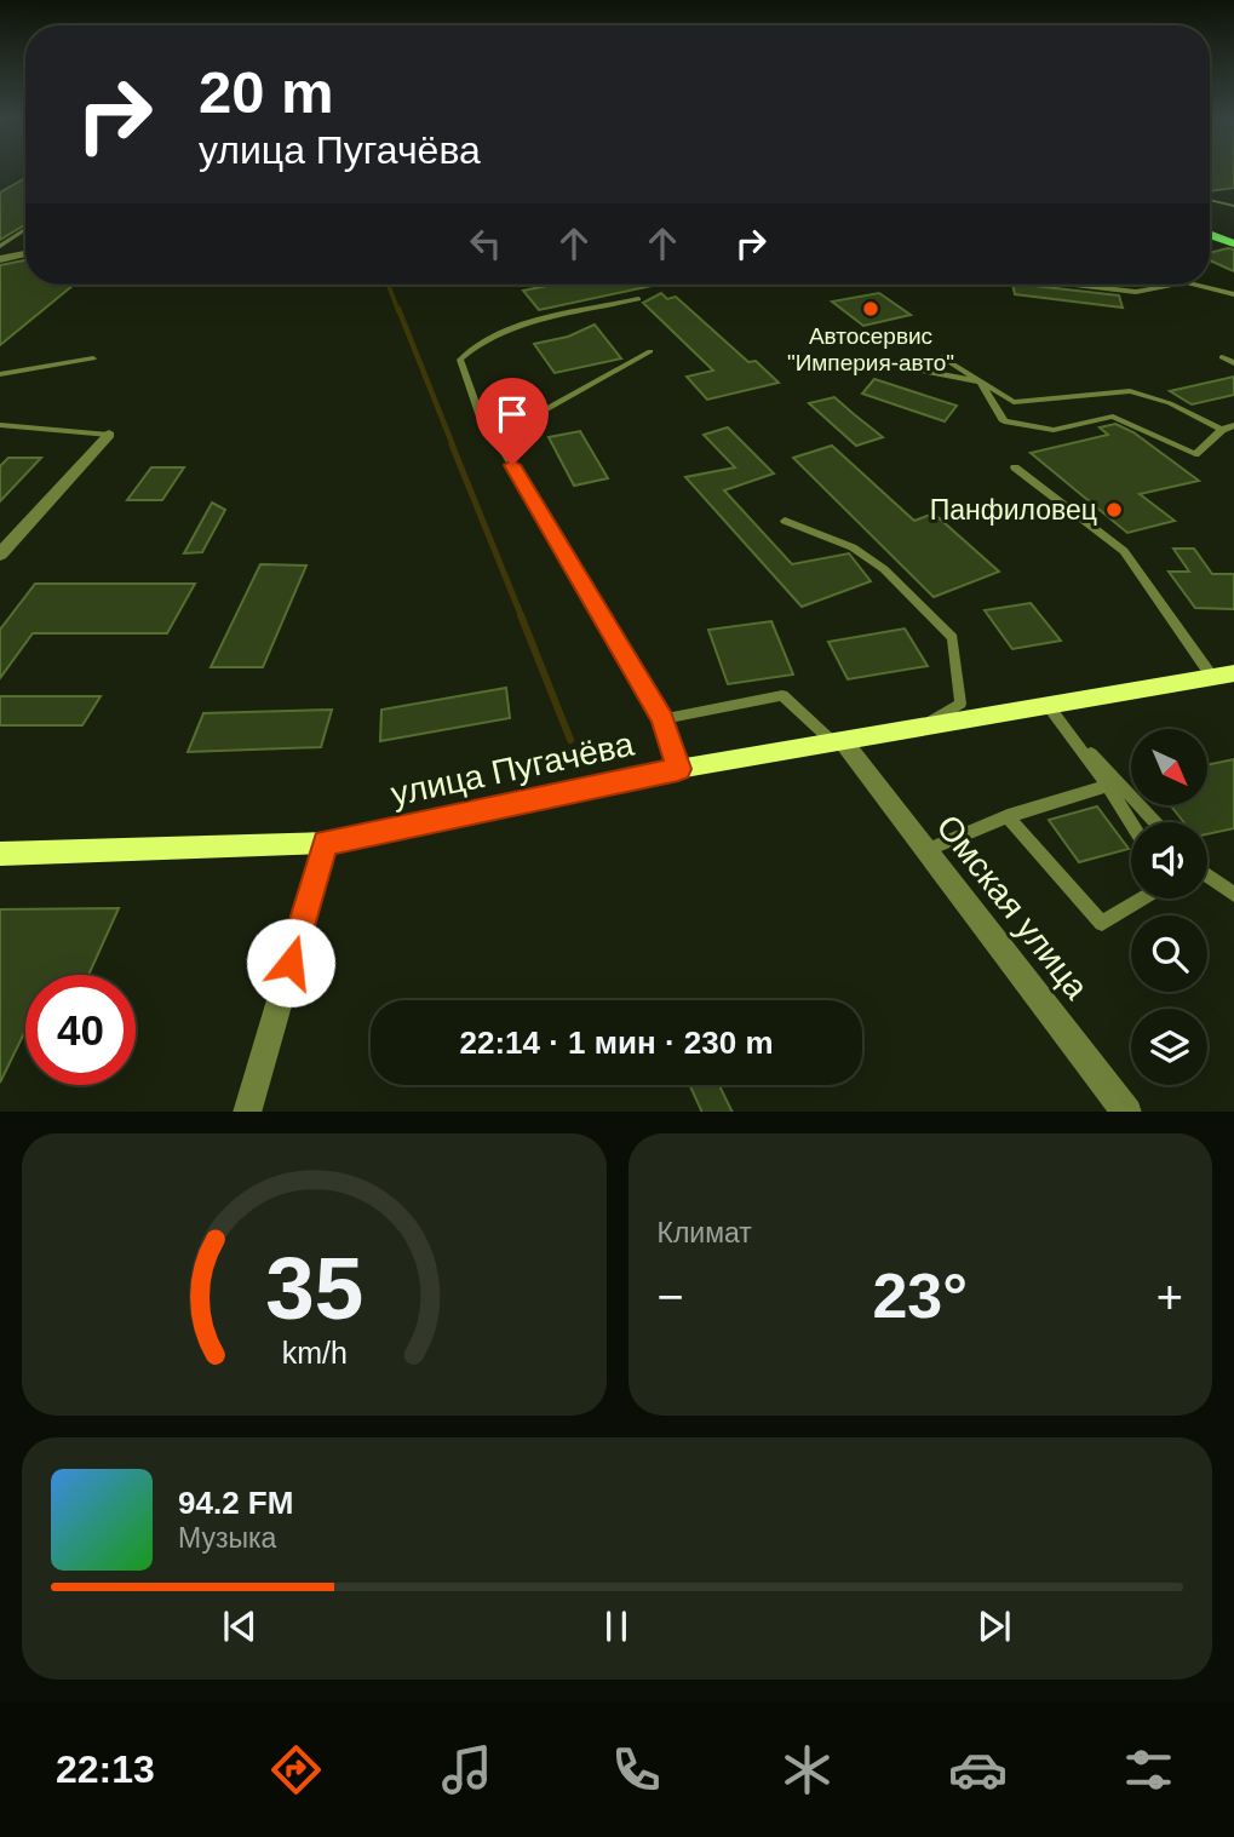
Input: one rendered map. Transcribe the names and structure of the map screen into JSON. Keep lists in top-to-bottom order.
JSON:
{
  "streets": {
    "main road": ["улица Пугачёва"],
    "street": ["Омская улица"]
  },
  "crossings": [
    ["улица Пугачёва", "Омская улица"]
  ],
  "places": ["Автосервис \"Империя-авто\"", "Панфиловец"],
  "north": "bottom right",
  "page": {
    "turn": ["20 m", "улица Пугачёва"],
    "limit": "40",
    "trip": "22:14 · 1 мин · 230 m",
    "tile": "Климат",
    "heat": ["−", "23°", "+"],
    "song": ["94.2 FM", "Музыка"],
    "tabs": "22:13",
    "gauge": ["35", "km/h"]
  }
}
